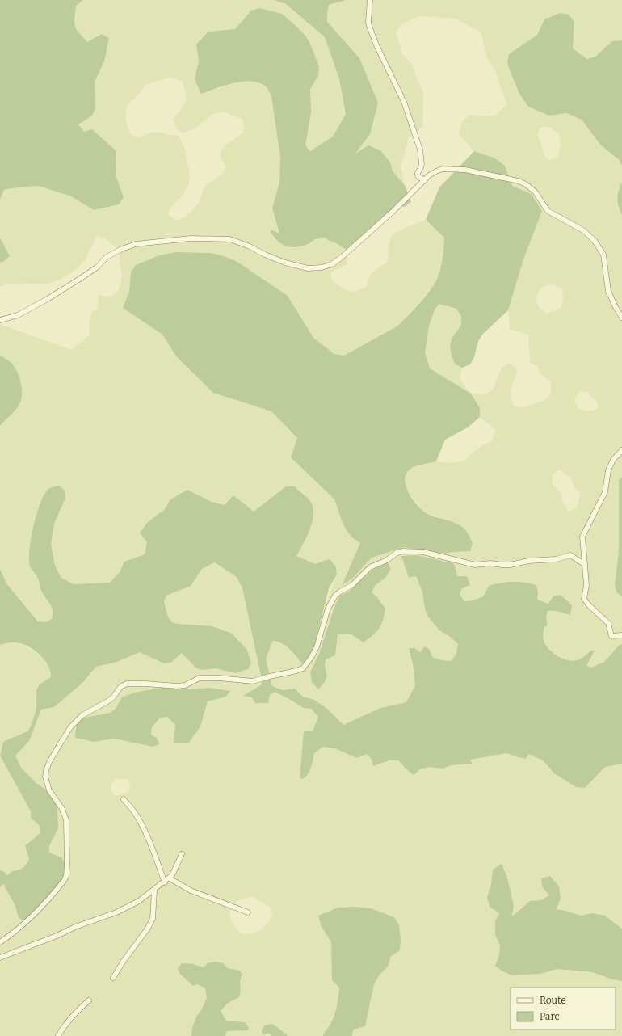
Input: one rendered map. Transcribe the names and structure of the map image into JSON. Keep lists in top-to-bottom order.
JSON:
{
  "legend": ["Route", "Parc"]
}
